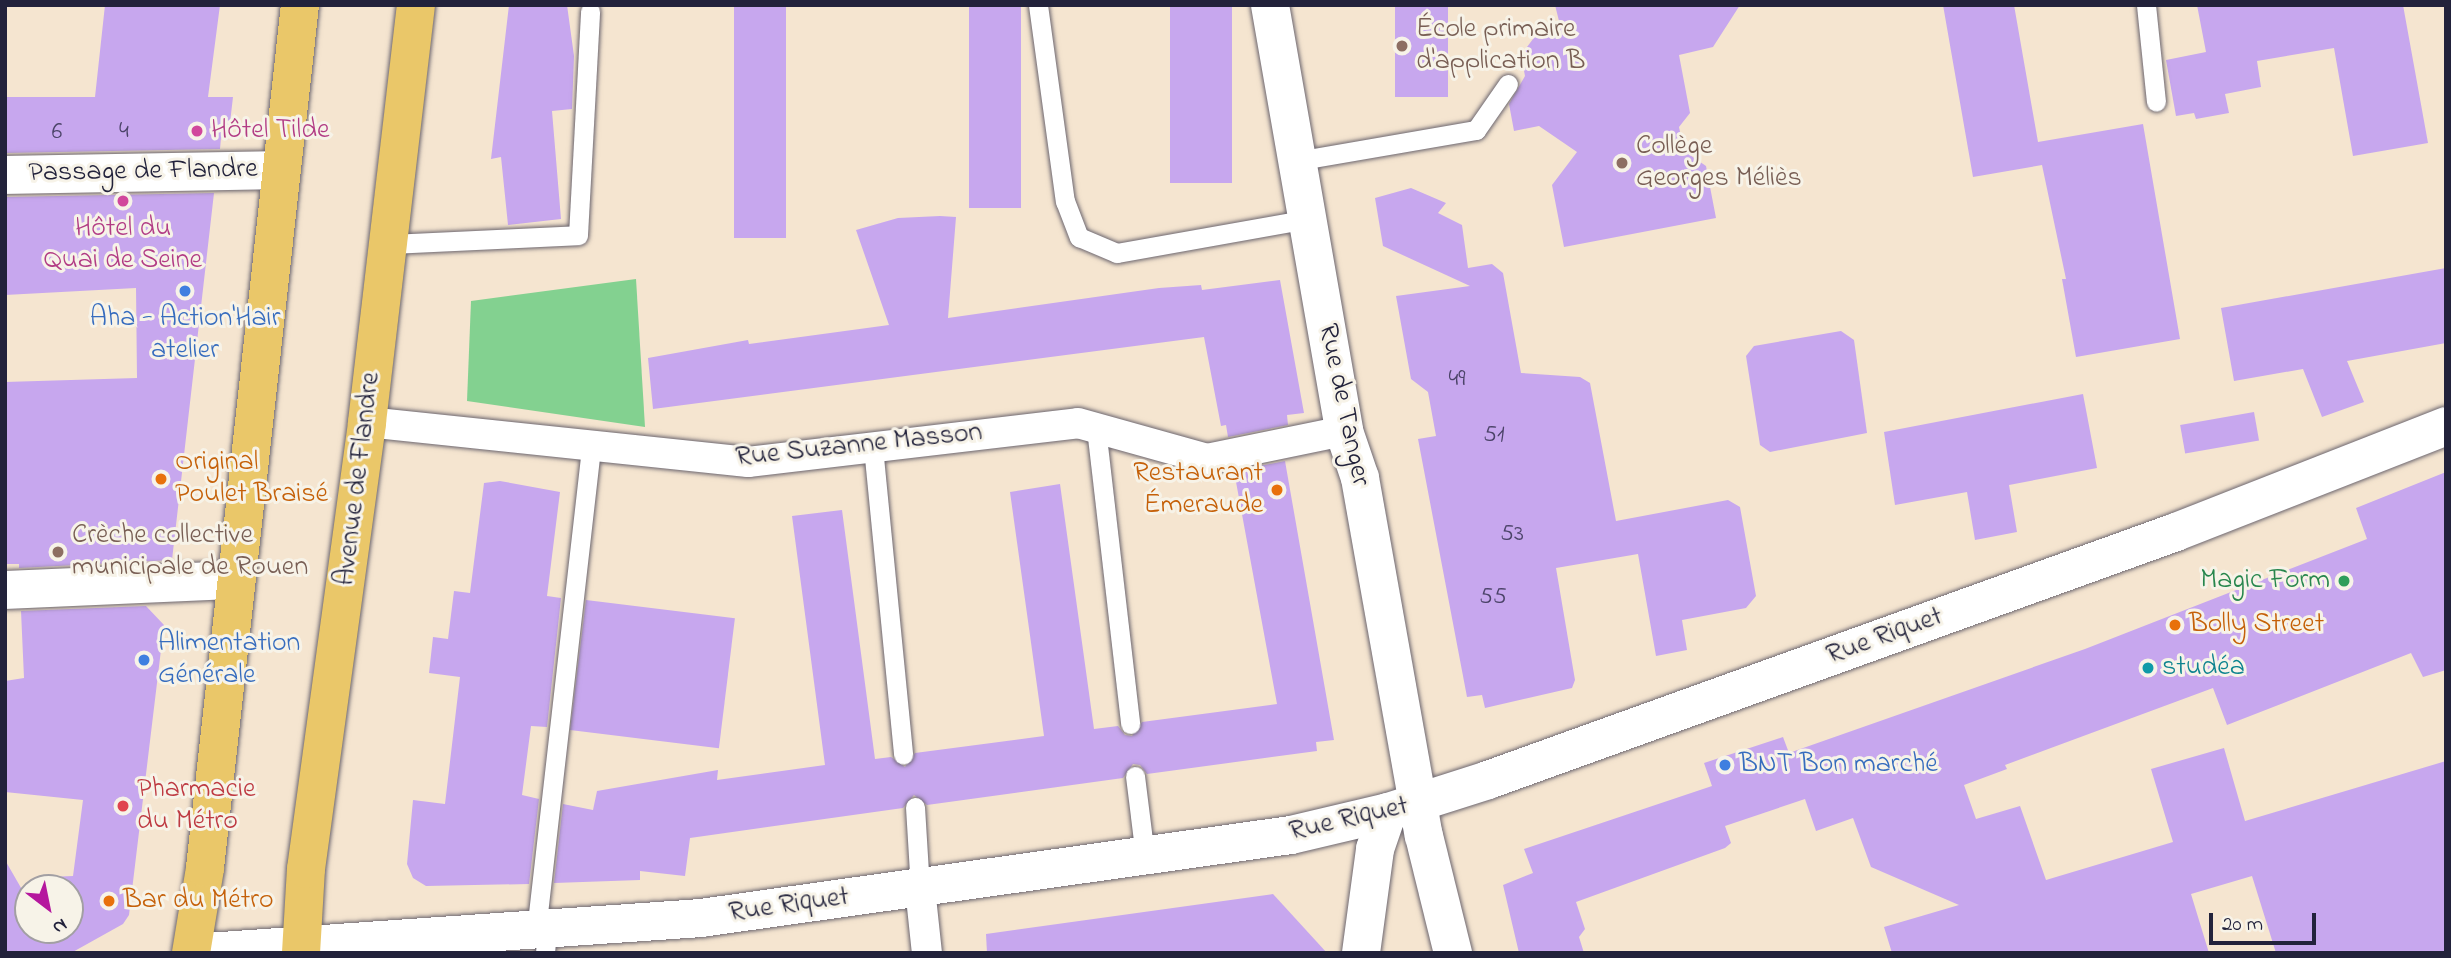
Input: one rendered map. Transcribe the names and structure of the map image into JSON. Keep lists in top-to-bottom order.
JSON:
{
  "streets": {
    "main road": ["Avenue de Flandre"],
    "street": [
      "Passage de Flandre",
      "Rue de Tanger",
      "Rue Suzanne Masson",
      "Rue Riquet"
    ]
  },
  "crossings": [
    ["Rue de Tanger", "Rue Suzanne Masson"],
    ["Rue de Tanger", "Rue Riquet"],
    ["Rue Suzanne Masson", "Avenue de Flandre"],
    ["Avenue de Flandre", "Rue Riquet"]
  ],
  "places": [
    "École primaire d'application B",
    "Hôtel Tilde",
    "Collège Georges Méliès",
    "Hôtel du Quai de Seine",
    "Aha - Action'Hair atelier",
    "Original Poulet Braisé",
    "Restaurant Émeraude",
    "Crèche collective municipale de Rouen",
    "Magic Form",
    "Bolly Street",
    "Alimentation Générale",
    "studéa",
    "BNT Bon marché",
    "Pharmacie du Métro",
    "Bar du Métro"
  ],
  "house_numbers": [
    "4",
    "6",
    "49",
    "51",
    "53",
    "55"
  ],
  "scale_bar": "20 m",
  "north": "bottom right"
}
